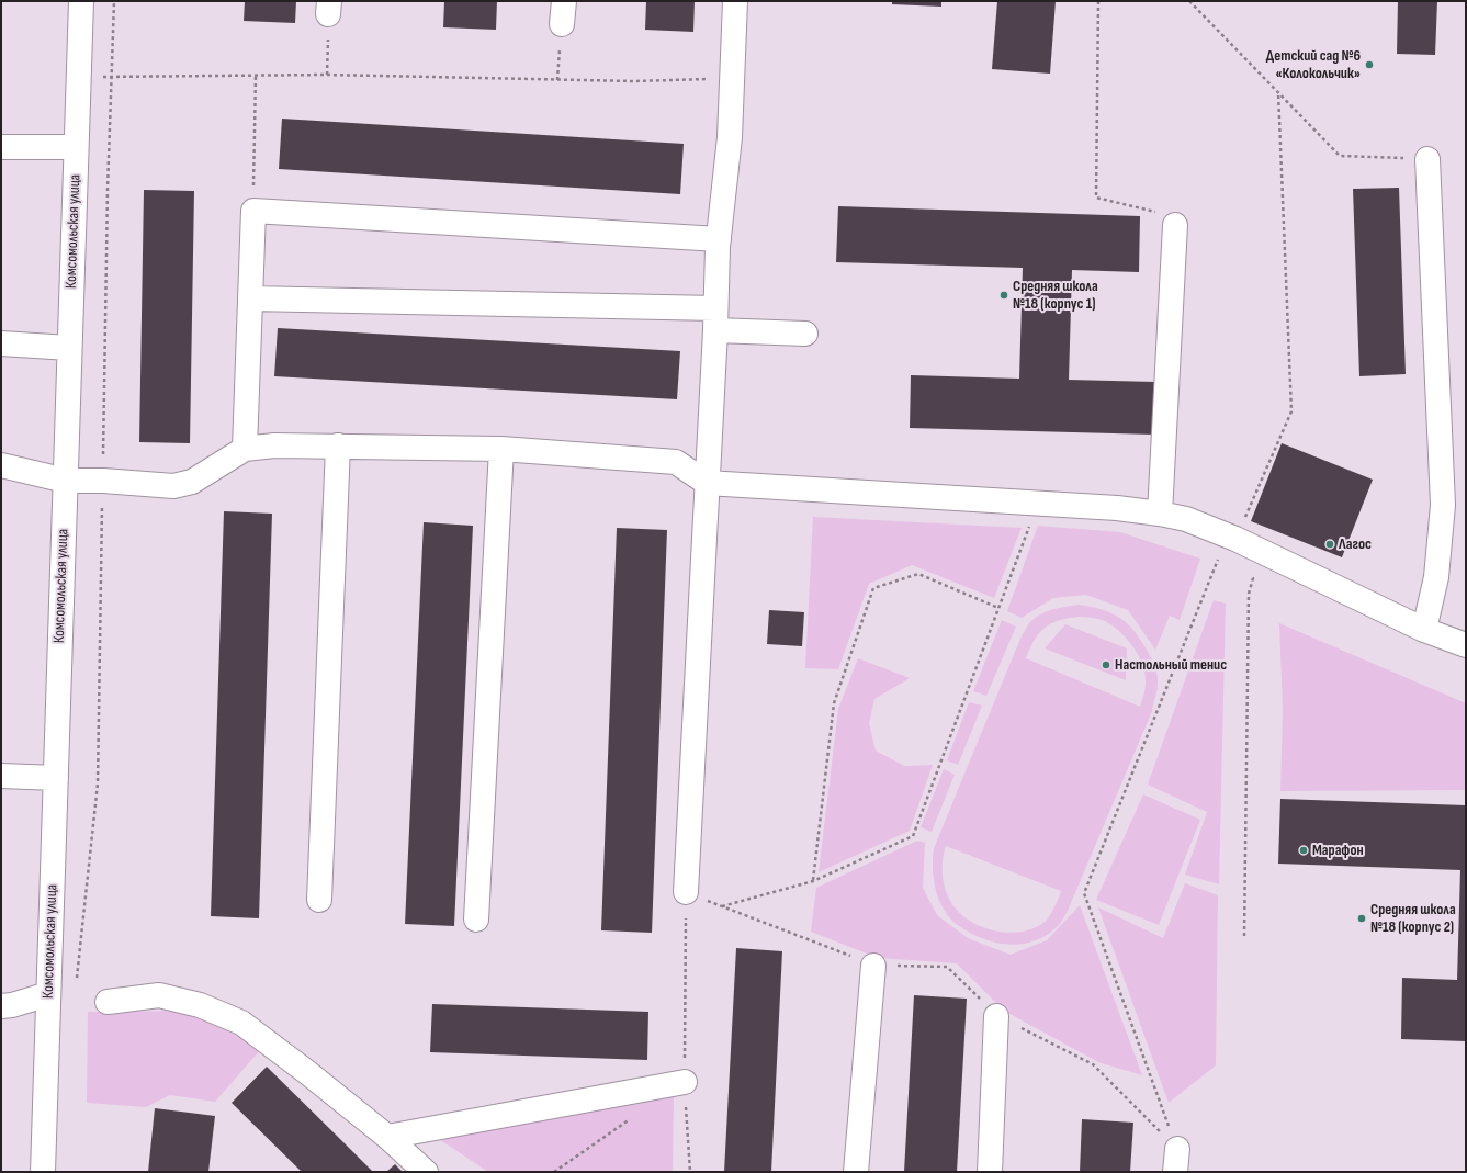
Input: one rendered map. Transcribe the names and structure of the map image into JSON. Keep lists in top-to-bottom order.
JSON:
{
  "streets": {
    "street": ["Комсомольская улица"]
  },
  "places": [
    "Детский сад №6 «Колокольчик»",
    "Средняя школа №18 (корпус 1)",
    "Лагос",
    "Настольный тенис",
    "Марафон",
    "Средняя школа №18 (корпус 2)"
  ]
}
